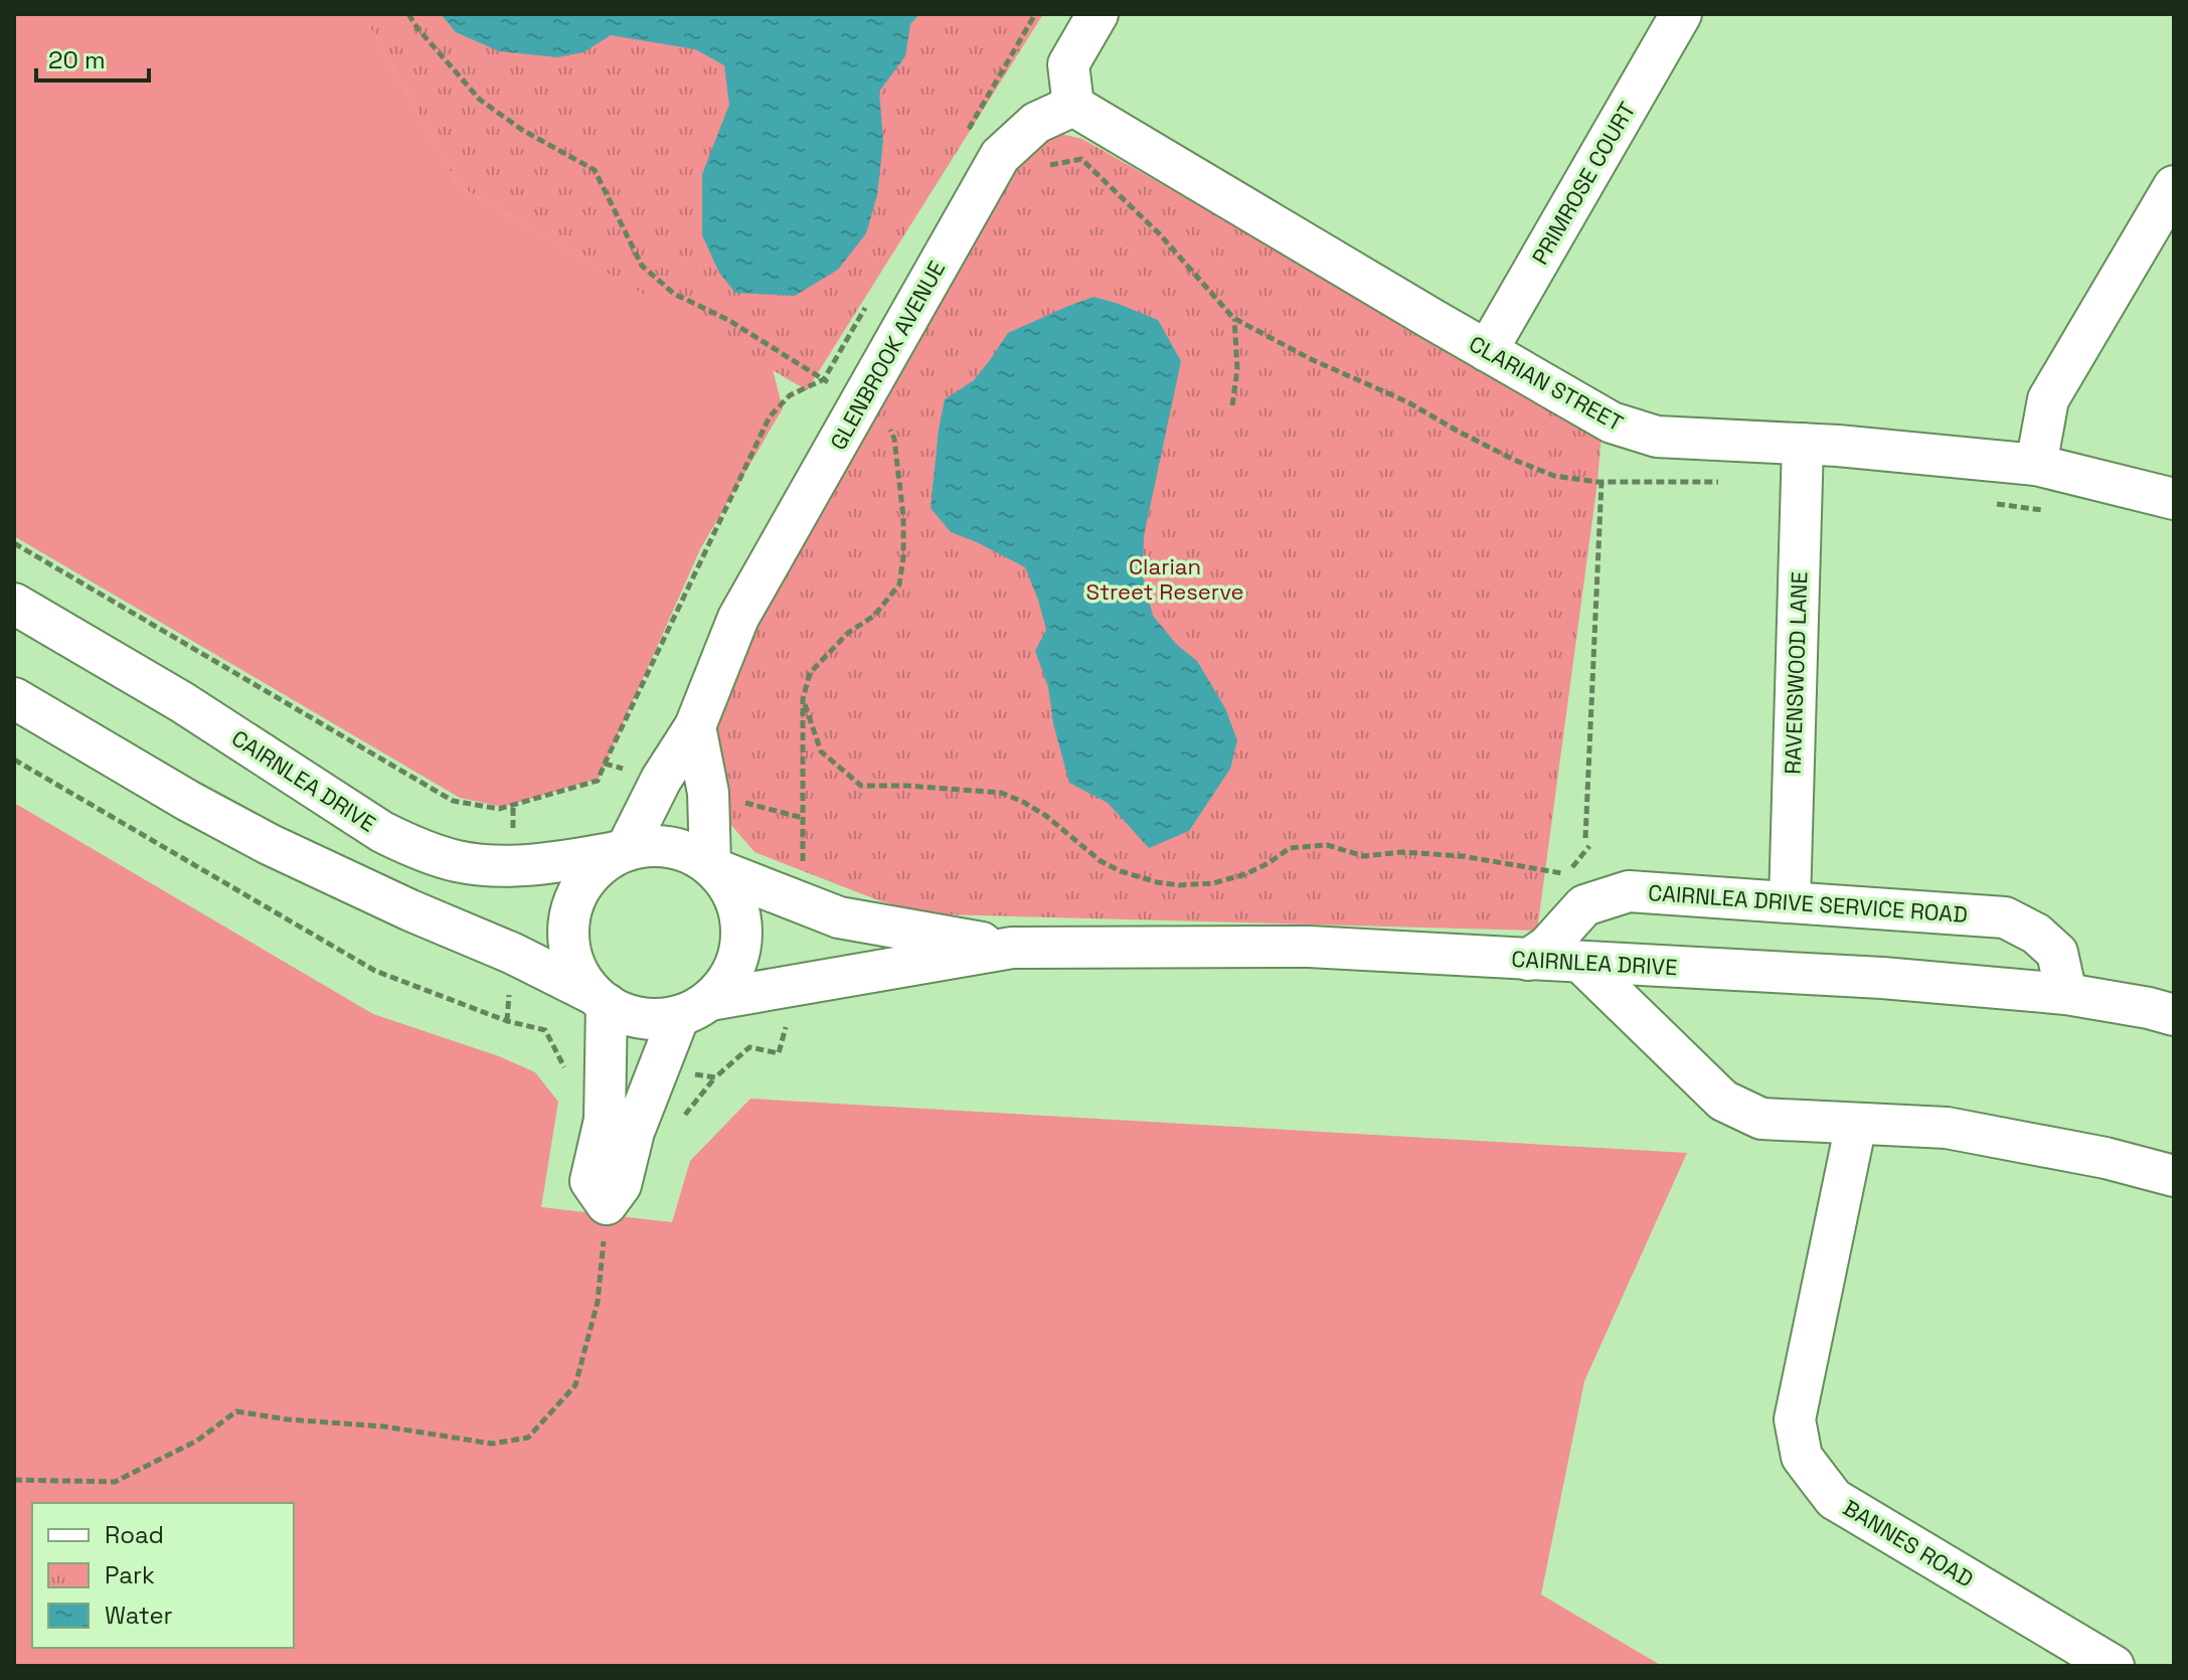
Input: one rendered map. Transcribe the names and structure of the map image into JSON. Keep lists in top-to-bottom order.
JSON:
{
  "streets": {
    "street": [
      "PRIMROSE COURT",
      "GLENBROOK AVENUE",
      "CLARIAN STREET",
      "RAVENSWOOD LANE",
      "CAIRNLEA DRIVE",
      "CAIRNLEA DRIVE SERVICE ROAD",
      "BANNES ROAD"
    ]
  },
  "crossings": [
    ["PRIMROSE COURT", "CLARIAN STREET"],
    ["GLENBROOK AVENUE", "CLARIAN STREET"],
    ["GLENBROOK AVENUE", "CAIRNLEA DRIVE"],
    ["CLARIAN STREET", "RAVENSWOOD LANE"],
    ["RAVENSWOOD LANE", "CAIRNLEA DRIVE SERVICE ROAD"],
    ["CAIRNLEA DRIVE", "CAIRNLEA DRIVE SERVICE ROAD"]
  ],
  "parks": ["Clarian Street Reserve"],
  "legend": ["Road", "Park", "Water"],
  "scale_bar": "20 m"
}
